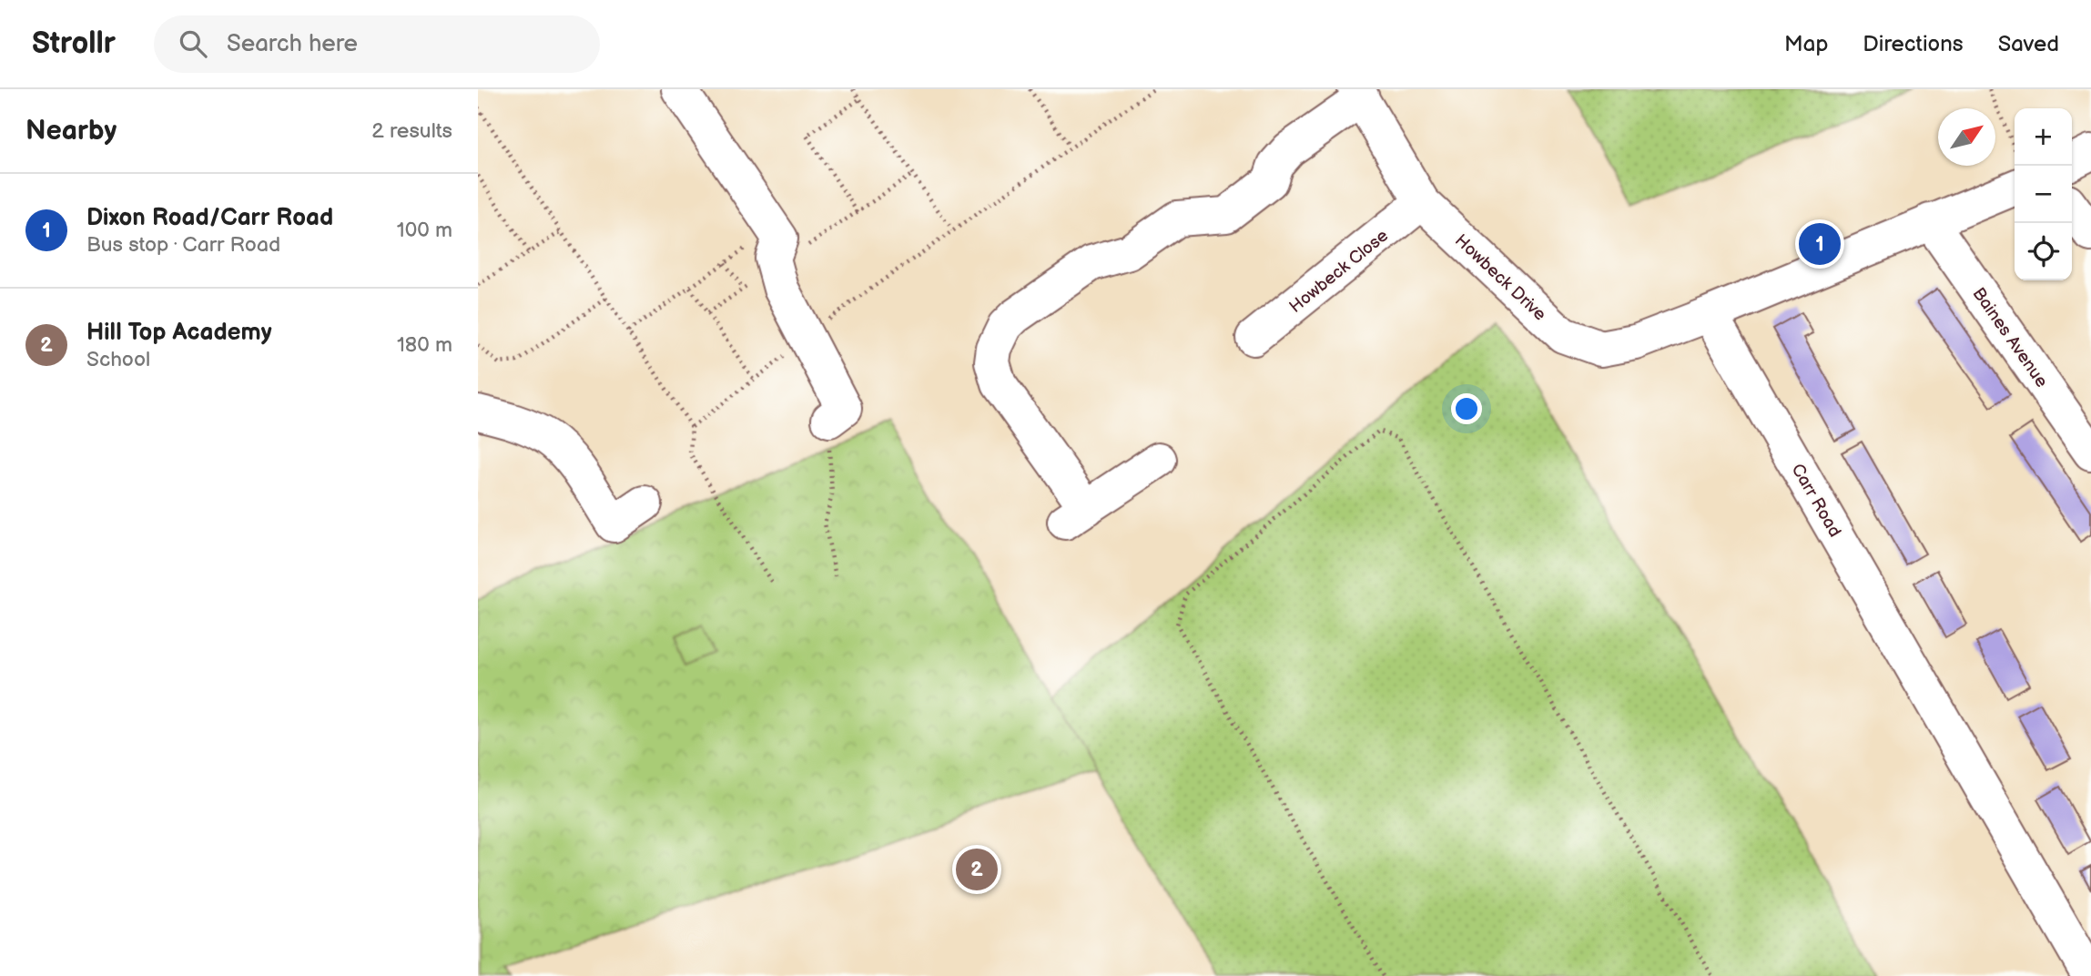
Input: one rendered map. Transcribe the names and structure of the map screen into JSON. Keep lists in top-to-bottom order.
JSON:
{
  "streets": {
    "street": [
      "Howbeck Close",
      "Howbeck Drive",
      "Baines Avenue",
      "Carr Road"
    ]
  },
  "crossings": [
    ["Howbeck Close", "Howbeck Drive"],
    ["Howbeck Drive", "Carr Road"]
  ],
  "north": "top right",
  "page": {
    "header": "Strollr",
    "search": "Search here",
    "nav": ["Map", "Directions", "Saved"],
    "heading": ["Nearby", "2 results"],
    "map_buttons": ["+", "−"],
    "list": [
      {
        "mark": "1",
        "name": "Dixon Road/Carr Road",
        "note": "Bus stop · Carr Road",
        "value": "100 m"
      },
      {
        "mark": "2",
        "name": "Hill Top Academy",
        "note": "School",
        "value": "180 m"
      }
    ],
    "pins": ["1", "2"]
  }
}
